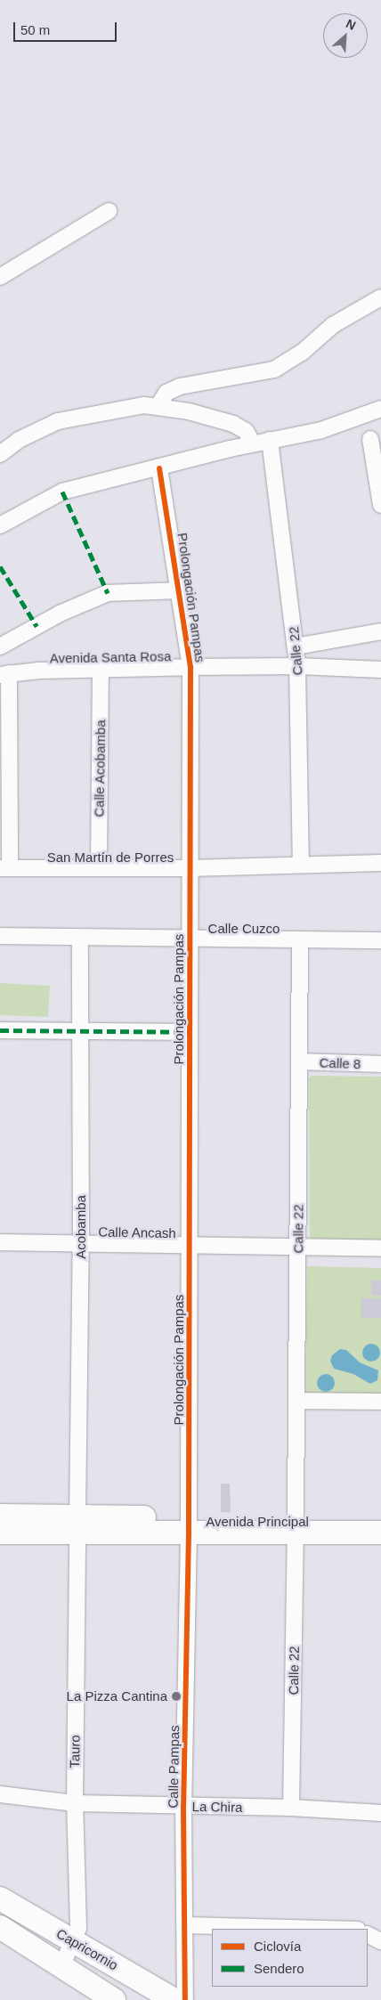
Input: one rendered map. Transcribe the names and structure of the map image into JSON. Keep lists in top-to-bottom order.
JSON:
{
  "streets": {
    "street": [
      "Prolongación Pampas",
      "Calle 22",
      "Avenida Santa Rosa",
      "Calle Acobamba",
      "San Martín de Porres",
      "Calle Cuzco",
      "Calle 8",
      "Acobamba",
      "Calle Ancash",
      "Avenida Principal",
      "Tauro",
      "Calle Pampas",
      "La Chira",
      "Capricornio"
    ]
  },
  "crossings": [
    ["Prolongación Pampas", "Avenida Santa Rosa"],
    ["Prolongación Pampas", "San Martín de Porres"],
    ["Prolongación Pampas", "Calle Cuzco"],
    ["Prolongación Pampas", "Calle Ancash"],
    ["Prolongación Pampas", "Avenida Principal"],
    ["Prolongación Pampas", "Calle Pampas"],
    ["Calle 22", "Avenida Santa Rosa"],
    ["Calle 22", "San Martín de Porres"],
    ["Calle 22", "Calle Cuzco"],
    ["Calle 22", "Calle 8"],
    ["Calle 22", "Calle Ancash"],
    ["Calle 22", "Avenida Principal"],
    ["Calle 22", "La Chira"],
    ["Avenida Santa Rosa", "Calle Acobamba"],
    ["Calle Acobamba", "San Martín de Porres"],
    ["Calle Cuzco", "Acobamba"],
    ["Acobamba", "Calle Ancash"],
    ["Acobamba", "Avenida Principal"],
    ["Acobamba", "Tauro"],
    ["Avenida Principal", "Tauro"],
    ["Avenida Principal", "Calle Pampas"],
    ["Tauro", "La Chira"],
    ["Tauro", "Capricornio"],
    ["Calle Pampas", "La Chira"]
  ],
  "places": ["La Pizza Cantina"],
  "legend": ["Ciclovía", "Sendero"],
  "scale_bar": "50 m",
  "north": "top right"
}
